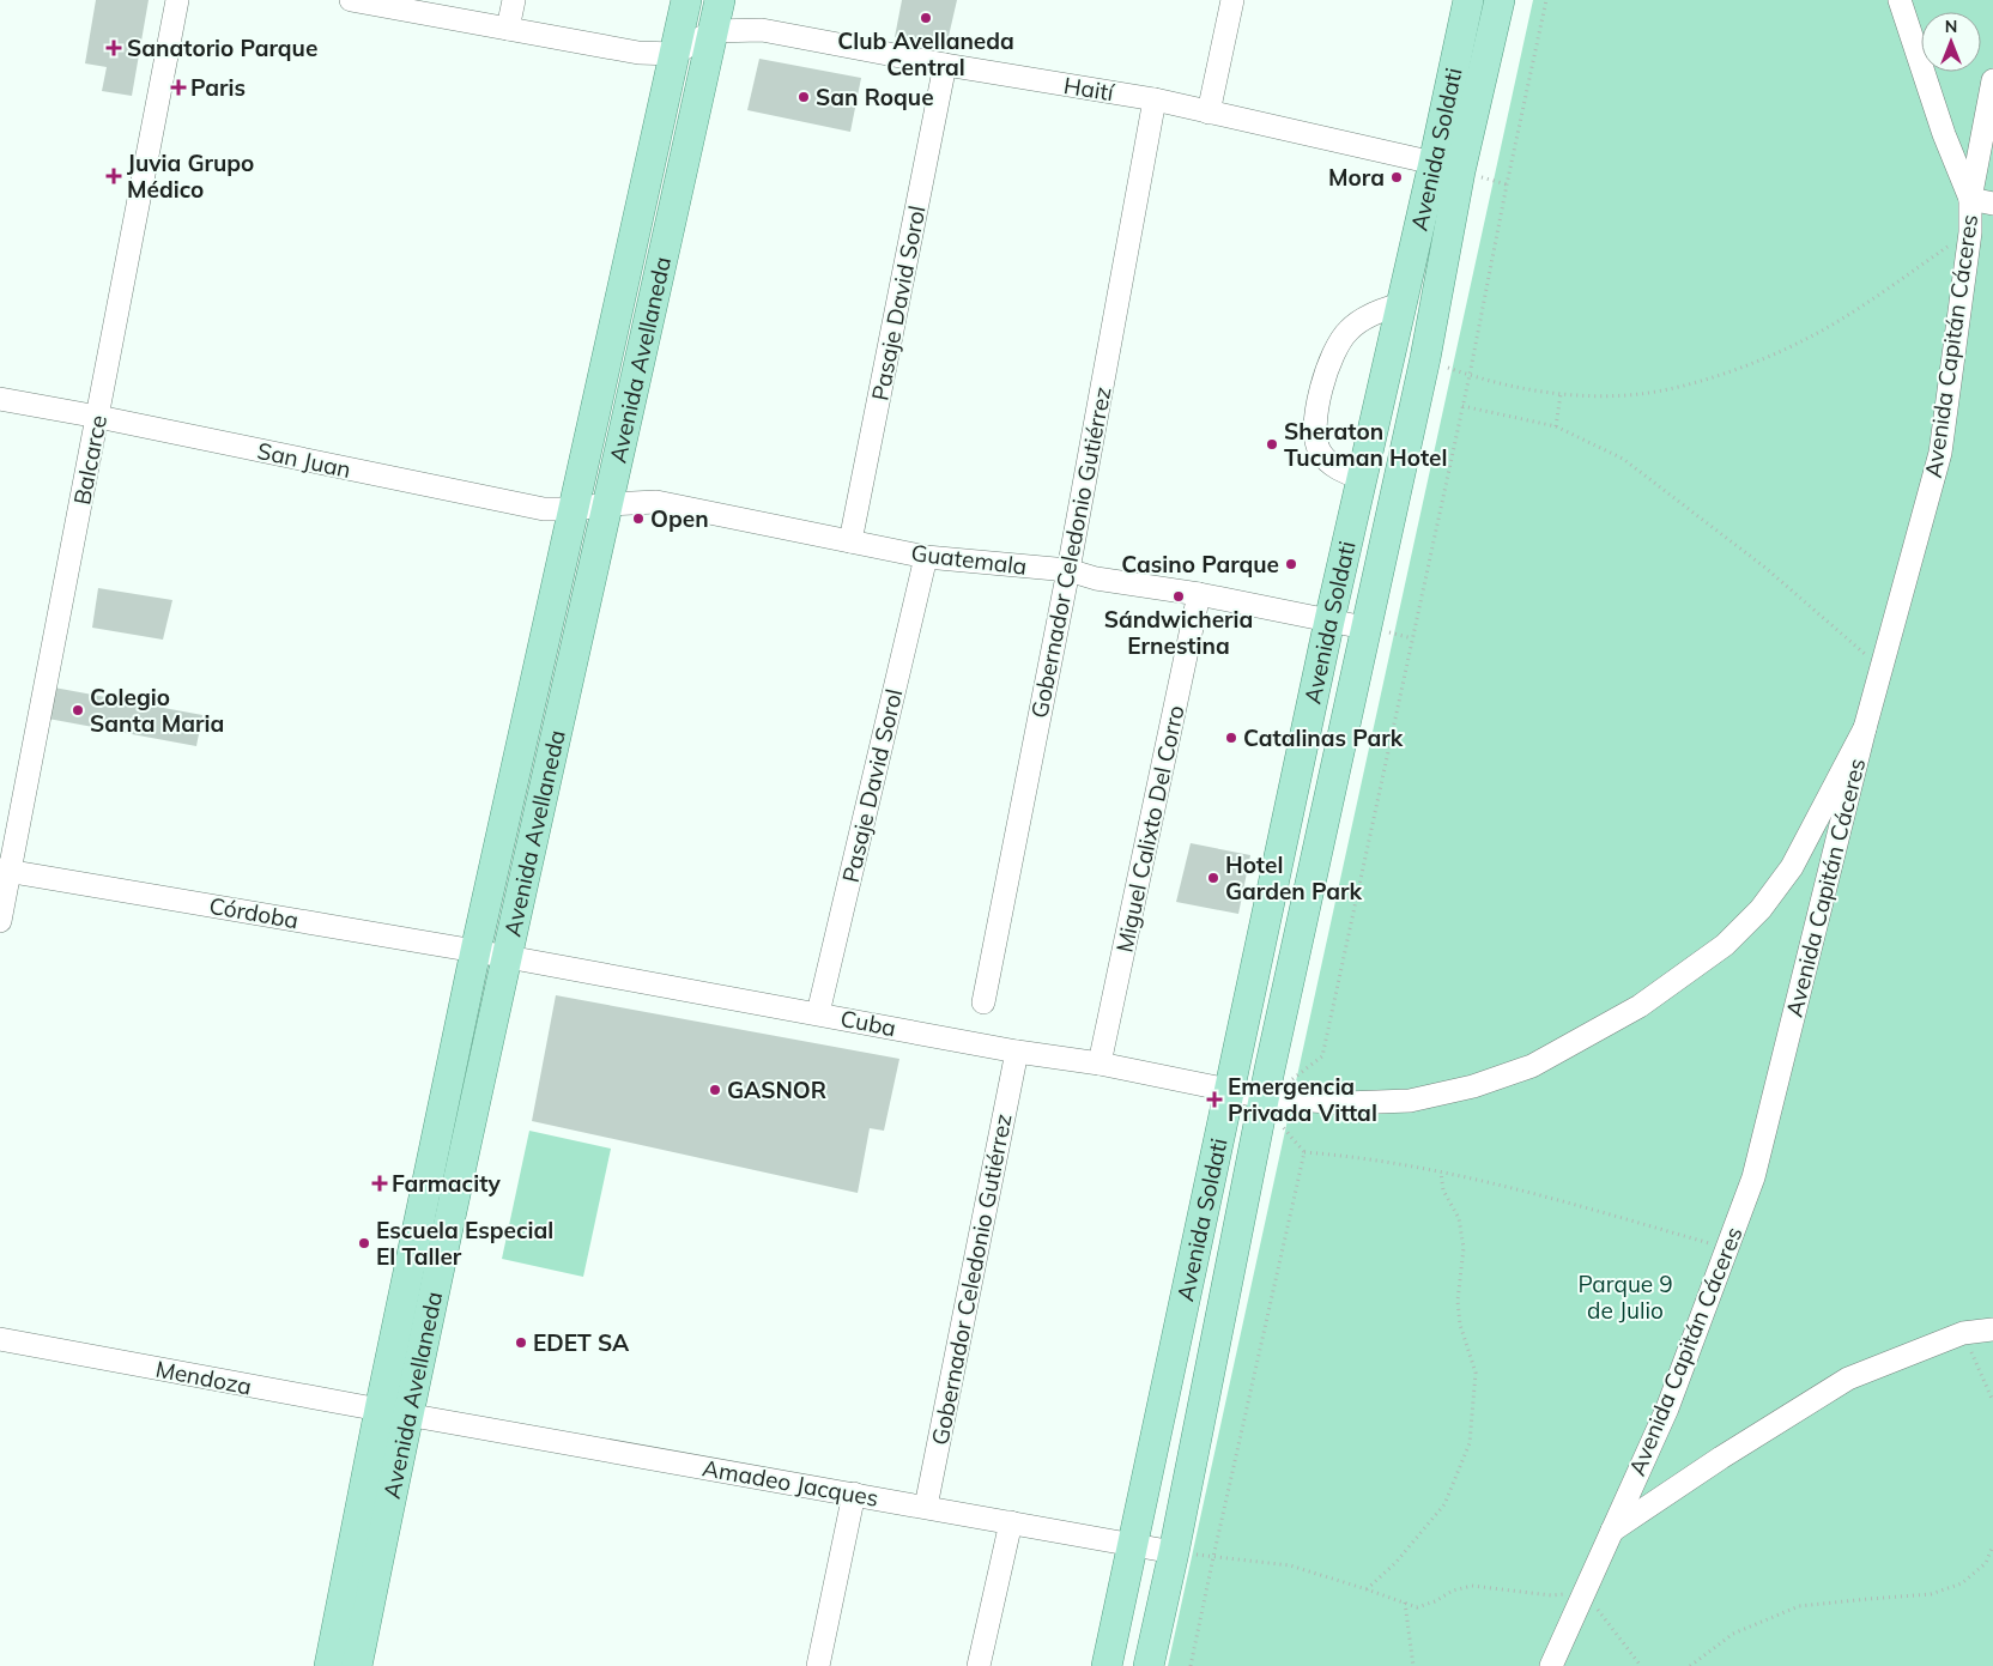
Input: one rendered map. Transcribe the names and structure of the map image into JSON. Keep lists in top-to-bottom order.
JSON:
{
  "streets": {
    "main road": ["Avenida Soldati", "Avenida Avellaneda"],
    "street": [
      "Haití",
      "Pasaje David Sorol",
      "Avenida Capitán Cáceres",
      "Balcarce",
      "San Juan",
      "Gobernador Celedonio Gutiérrez",
      "Guatemala",
      "Miguel Calixto Del Corro",
      "Córdoba",
      "Cuba",
      "Mendoza",
      "Amadeo Jacques"
    ]
  },
  "crossings": [
    ["Haití", "Avenida Soldati"],
    ["Haití", "Pasaje David Sorol"],
    ["Haití", "Avenida Avellaneda"],
    ["Haití", "Gobernador Celedonio Gutiérrez"],
    ["Avenida Soldati", "Guatemala"],
    ["Avenida Soldati", "Cuba"],
    ["Avenida Soldati", "Amadeo Jacques"],
    ["Pasaje David Sorol", "Guatemala"],
    ["Pasaje David Sorol", "Cuba"],
    ["Avenida Capitán Cáceres", "Cuba"],
    ["Avenida Avellaneda", "San Juan"],
    ["Avenida Avellaneda", "Guatemala"],
    ["Avenida Avellaneda", "Córdoba"],
    ["Avenida Avellaneda", "Cuba"],
    ["Avenida Avellaneda", "Mendoza"],
    ["Avenida Avellaneda", "Amadeo Jacques"],
    ["Balcarce", "San Juan"],
    ["Balcarce", "Córdoba"],
    ["San Juan", "Guatemala"],
    ["Gobernador Celedonio Gutiérrez", "Guatemala"],
    ["Gobernador Celedonio Gutiérrez", "Cuba"],
    ["Gobernador Celedonio Gutiérrez", "Amadeo Jacques"],
    ["Guatemala", "Miguel Calixto Del Corro"],
    ["Miguel Calixto Del Corro", "Cuba"],
    ["Córdoba", "Cuba"],
    ["Mendoza", "Amadeo Jacques"]
  ],
  "parks": ["Parque 9 de Julio"],
  "places": {
    "other": [
      "Club Avellaneda Central",
      "San Roque",
      "Mora",
      "Sheraton Tucuman Hotel",
      "Open",
      "Casino Parque",
      "Sándwicheria Ernestina",
      "Colegio Santa Maria",
      "Catalinas Park",
      "Hotel Garden Park",
      "GASNOR",
      "Escuela Especial El Taller",
      "EDET SA"
    ],
    "health": [
      "Sanatorio Parque",
      "Paris",
      "Juvia Grupo Médico",
      "Emergencia Privada Vittal",
      "Farmacity"
    ]
  },
  "north": "top"
}
